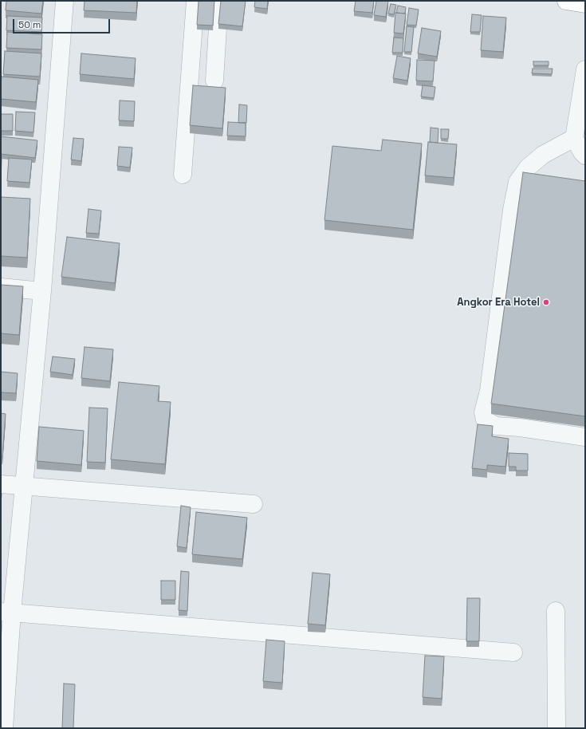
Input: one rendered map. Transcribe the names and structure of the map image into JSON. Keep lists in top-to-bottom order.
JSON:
{
  "places": ["Angkor Era Hotel"],
  "scale_bar": "50 m"
}
